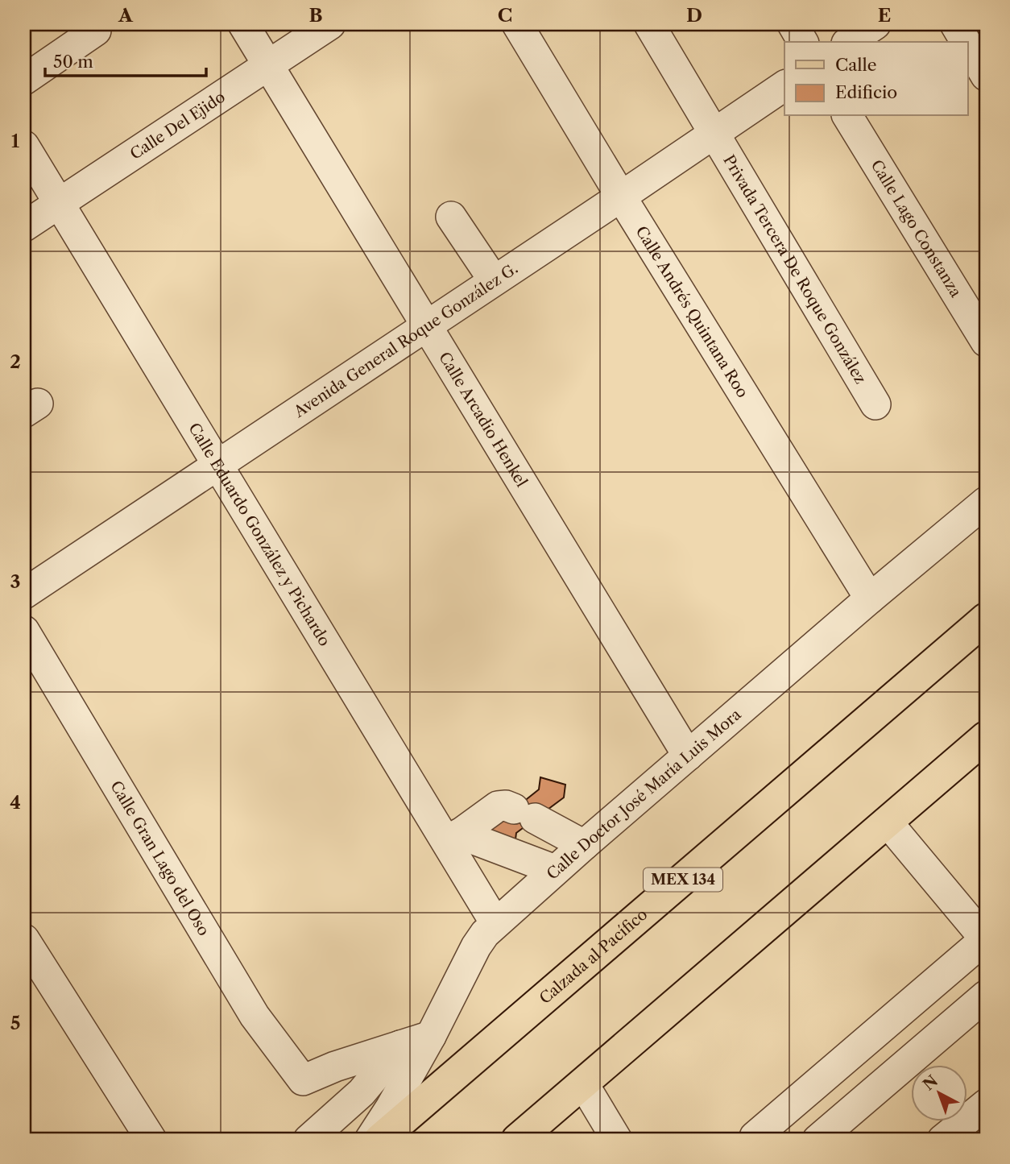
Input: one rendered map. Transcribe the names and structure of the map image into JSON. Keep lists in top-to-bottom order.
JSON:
{
  "streets": {
    "main road": ["MEX 134", "Calzada al Pacífico"],
    "street": [
      "Calle Del Ejido",
      "Calle Lago Constanza",
      "Privada Tercera De Roque González",
      "Calle Andrés Quintana Roo",
      "Avenida General Roque González G.",
      "Calle Arcadio Henkel",
      "Calle Eduardo González y Pichardo",
      "Calle Doctor José María Luis Mora",
      "Calle Gran Lago del Oso"
    ]
  },
  "crossings": [
    ["Calle Del Ejido", "Calle Arcadio Henkel"],
    ["Calle Del Ejido", "Calle Eduardo González y Pichardo"],
    ["Privada Tercera De Roque González", "Avenida General Roque González G."],
    ["Calle Andrés Quintana Roo", "Avenida General Roque González G."],
    ["Calle Andrés Quintana Roo", "Calle Doctor José María Luis Mora"],
    ["Avenida General Roque González G.", "Calle Arcadio Henkel"],
    ["Avenida General Roque González G.", "Calle Eduardo González y Pichardo"],
    ["Calle Arcadio Henkel", "Calle Doctor José María Luis Mora"],
    ["Calle Eduardo González y Pichardo", "Calle Doctor José María Luis Mora"]
  ],
  "legend": ["Calle", "Edificio"],
  "scale_bar": "50 m",
  "north": "top left",
  "grid": {
    "columns": [
      "A",
      "B",
      "C",
      "D",
      "E"
    ],
    "rows": [
      "1",
      "2",
      "3",
      "4",
      "5"
    ]
  }
}
